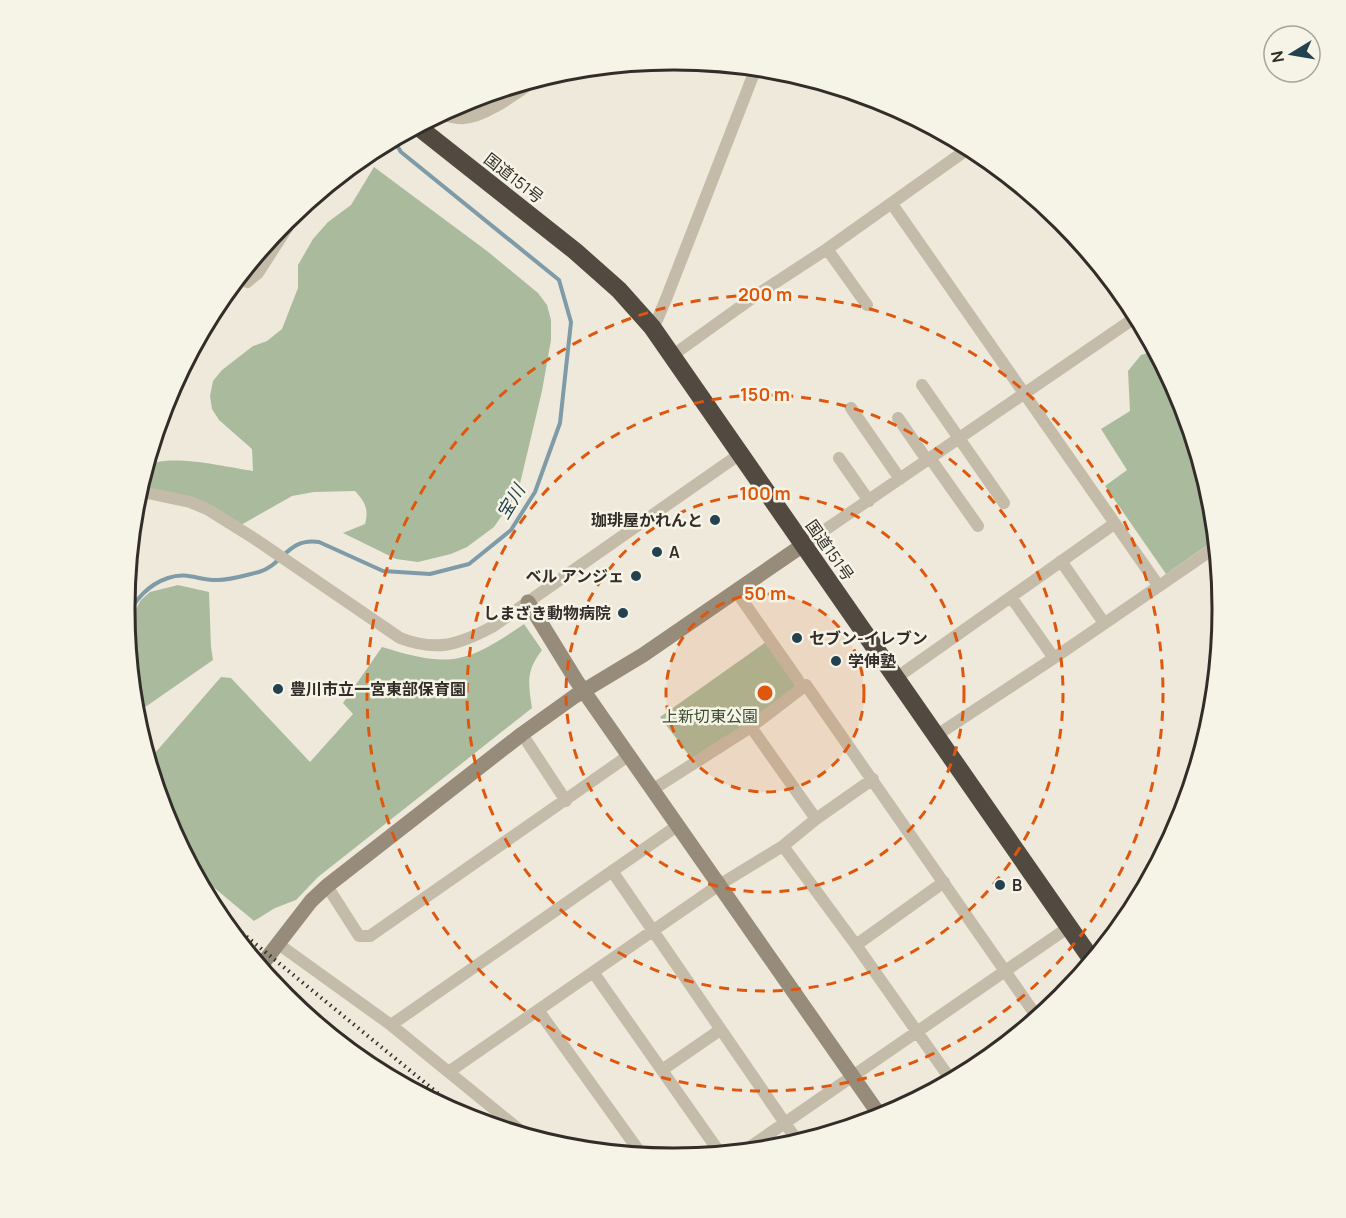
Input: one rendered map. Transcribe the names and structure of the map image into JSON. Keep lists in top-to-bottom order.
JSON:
{
  "streets": {
    "highway": ["国道151号"]
  },
  "water": ["宝川"],
  "parks": ["上新切東公園"],
  "places": [
    "珈琲屋かれんと",
    "A",
    "ベル アンジェ",
    "しまざき動物病院",
    "セブン-イレブン",
    "学伸塾",
    "豊川市立一宮東部保育園",
    "B"
  ],
  "north": "left",
  "rings": [
    "200 m",
    "150 m",
    "100 m",
    "50 m"
  ]
}
